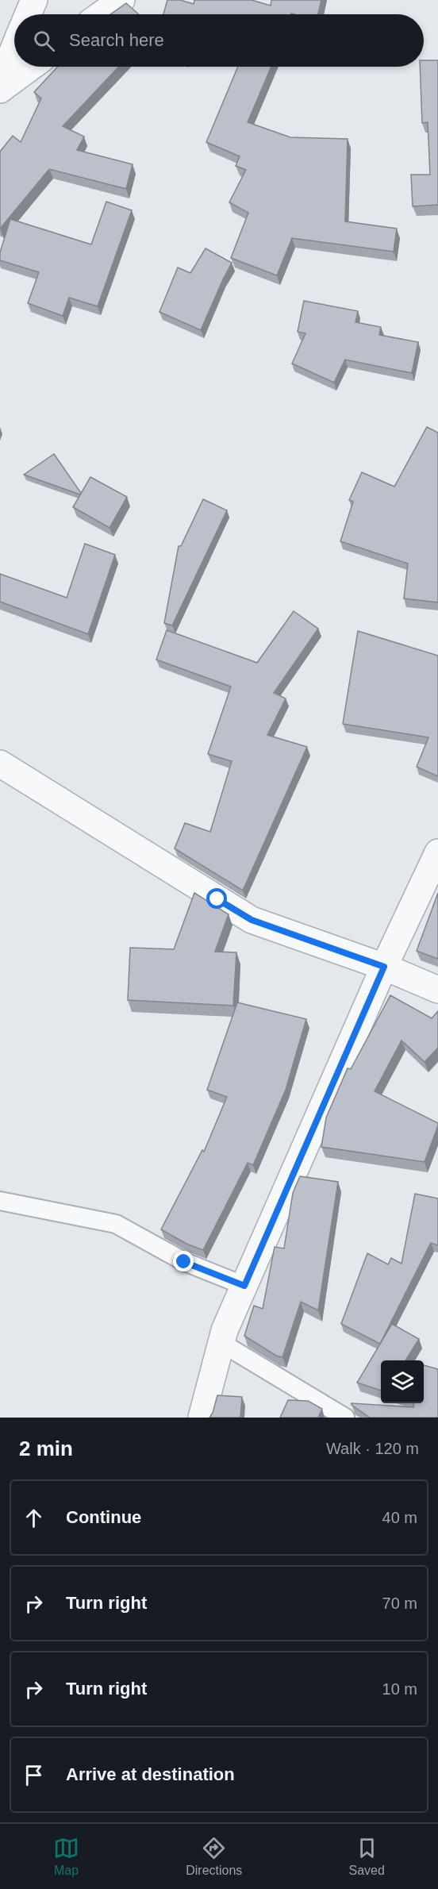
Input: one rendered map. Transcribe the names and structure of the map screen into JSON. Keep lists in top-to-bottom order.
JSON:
{
  "page": {
    "search": "Search here",
    "heading": ["2 min", "Walk · 120 m"],
    "list": [
      ["Continue", "40 m"],
      ["Turn right", "70 m"],
      ["Turn right", "10 m"],
      "Arrive at destination"
    ],
    "nav": ["Map", "Directions", "Saved"]
  }
}
